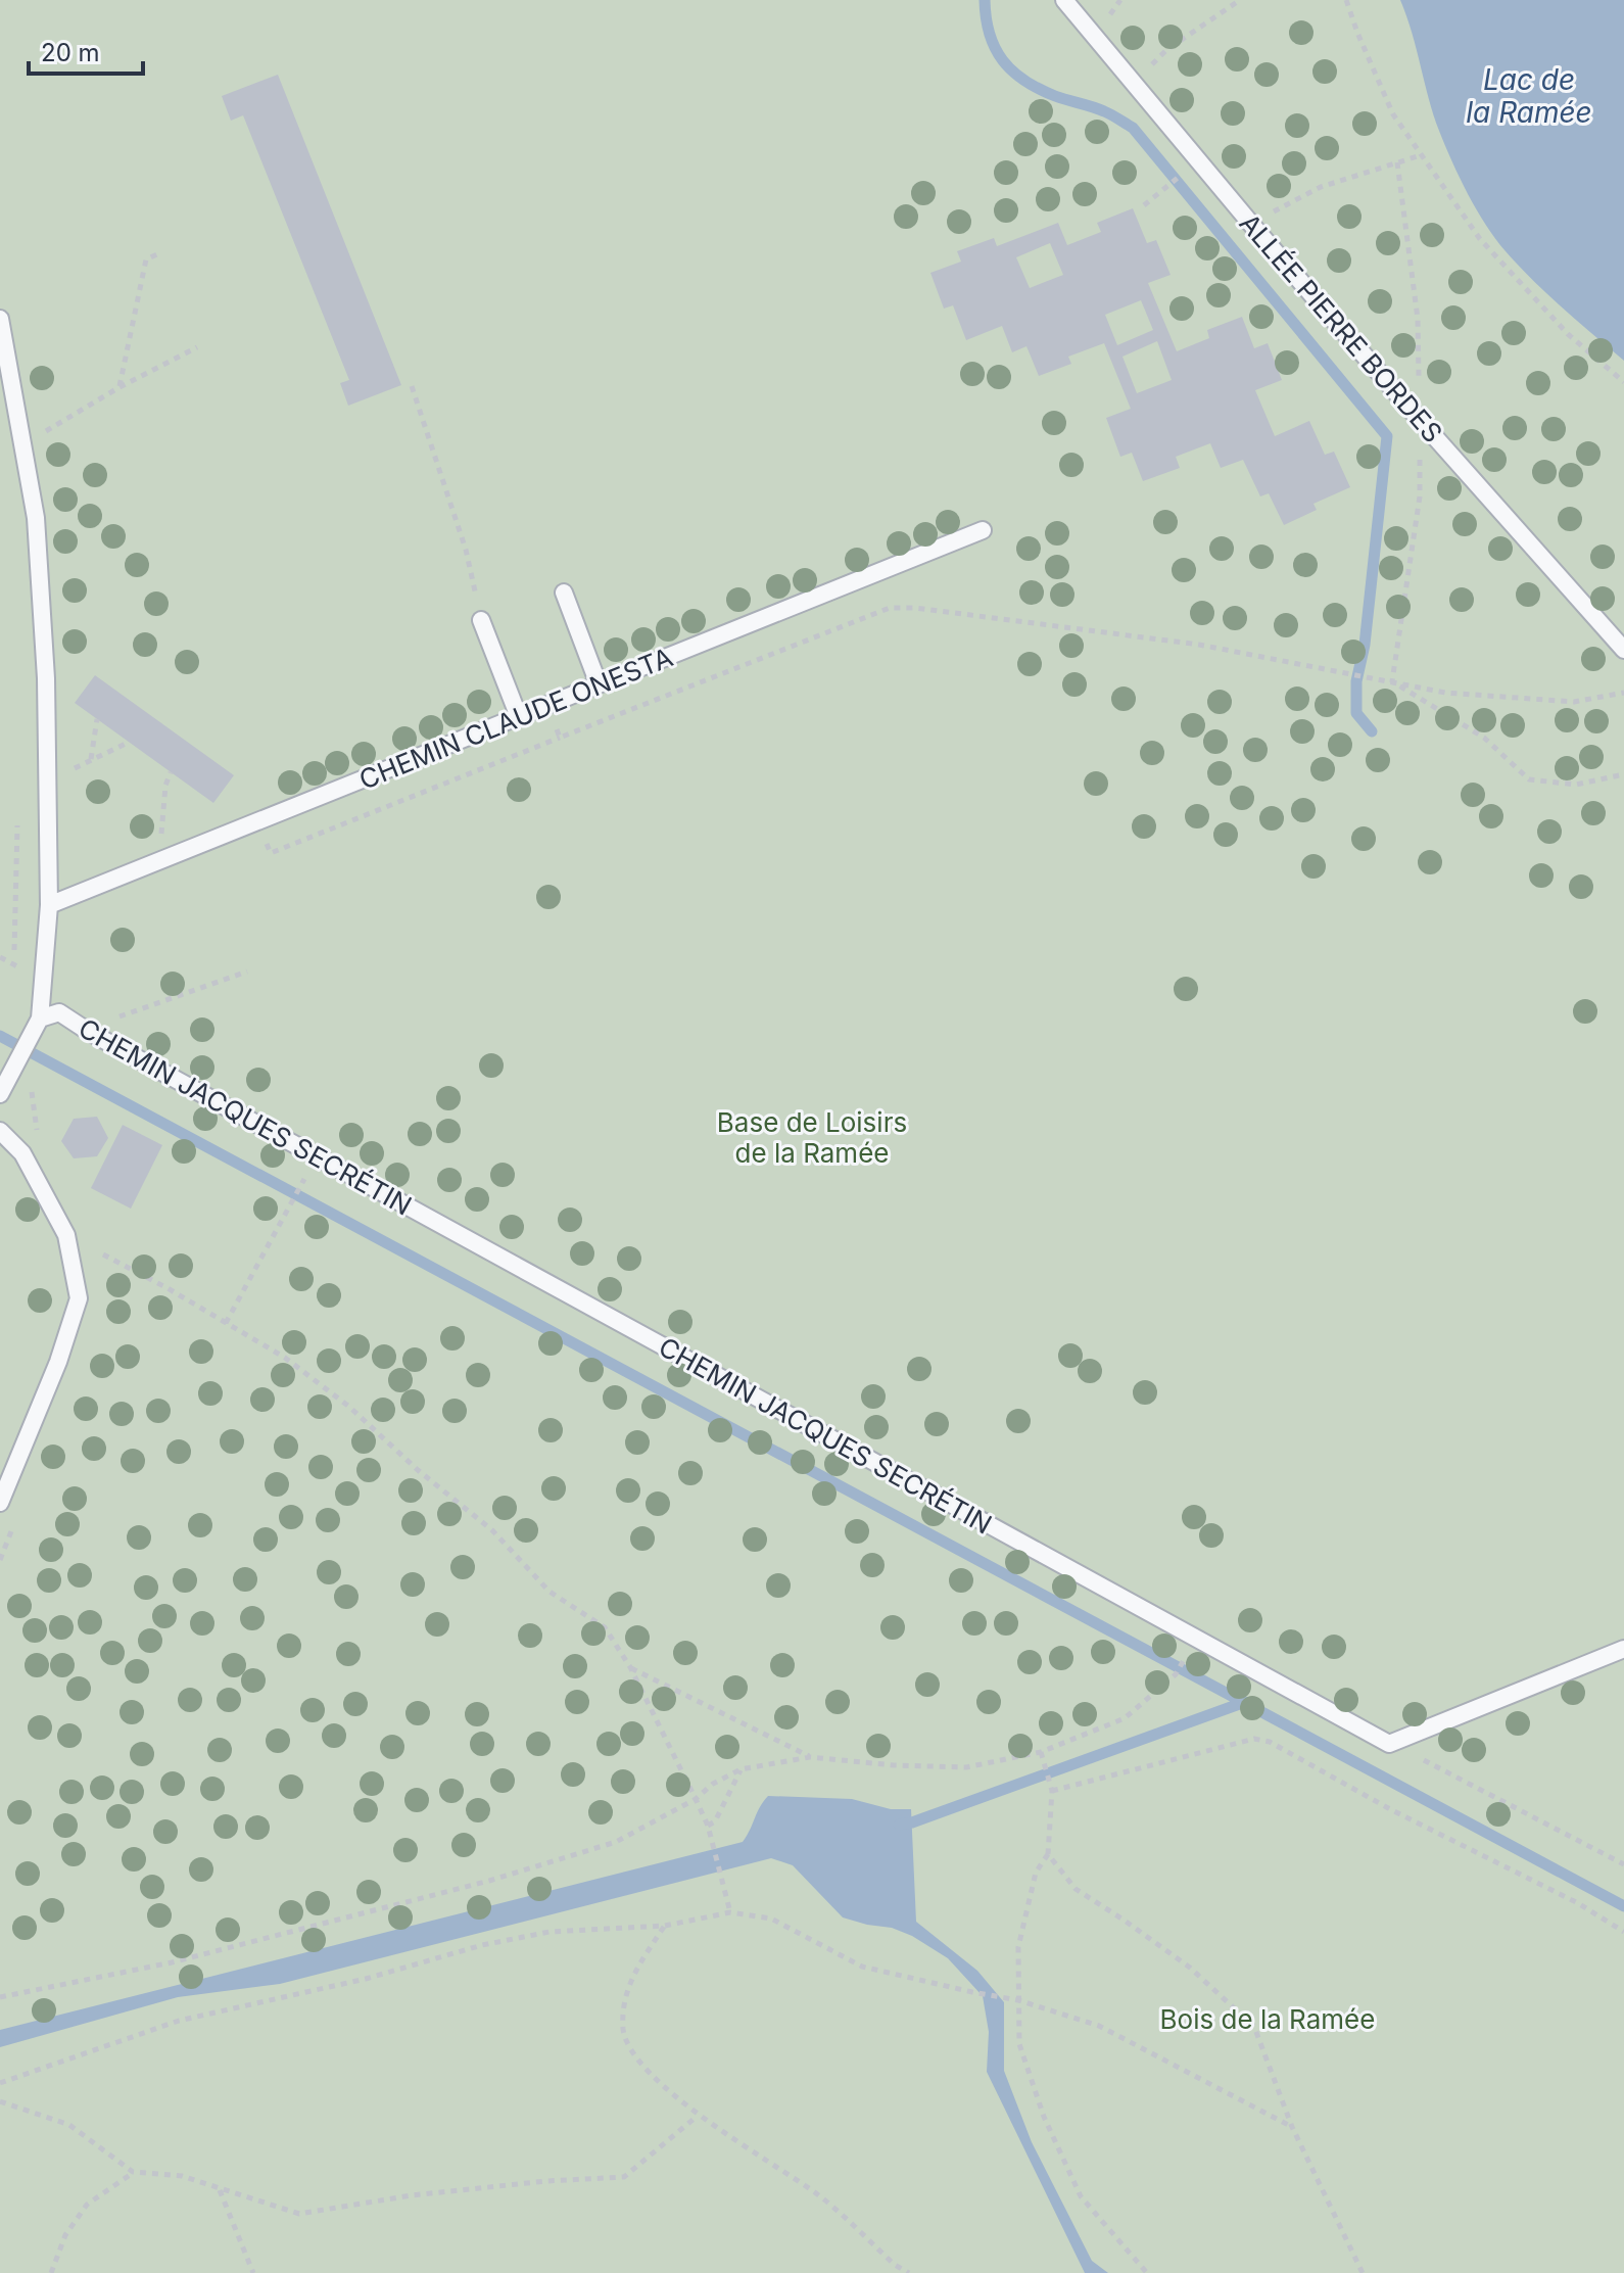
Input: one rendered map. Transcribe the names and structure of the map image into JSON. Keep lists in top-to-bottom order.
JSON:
{
  "streets": {
    "lane": ["ALLÉE PIERRE BORDES", "CHEMIN CLAUDE ONESTA", "CHEMIN JACQUES SECRÉTIN"]
  },
  "water": ["Lac de la Ramée"],
  "parks": ["Base de Loisirs de la Ramée", "Bois de la Ramée"],
  "scale_bar": "20 m"
}
